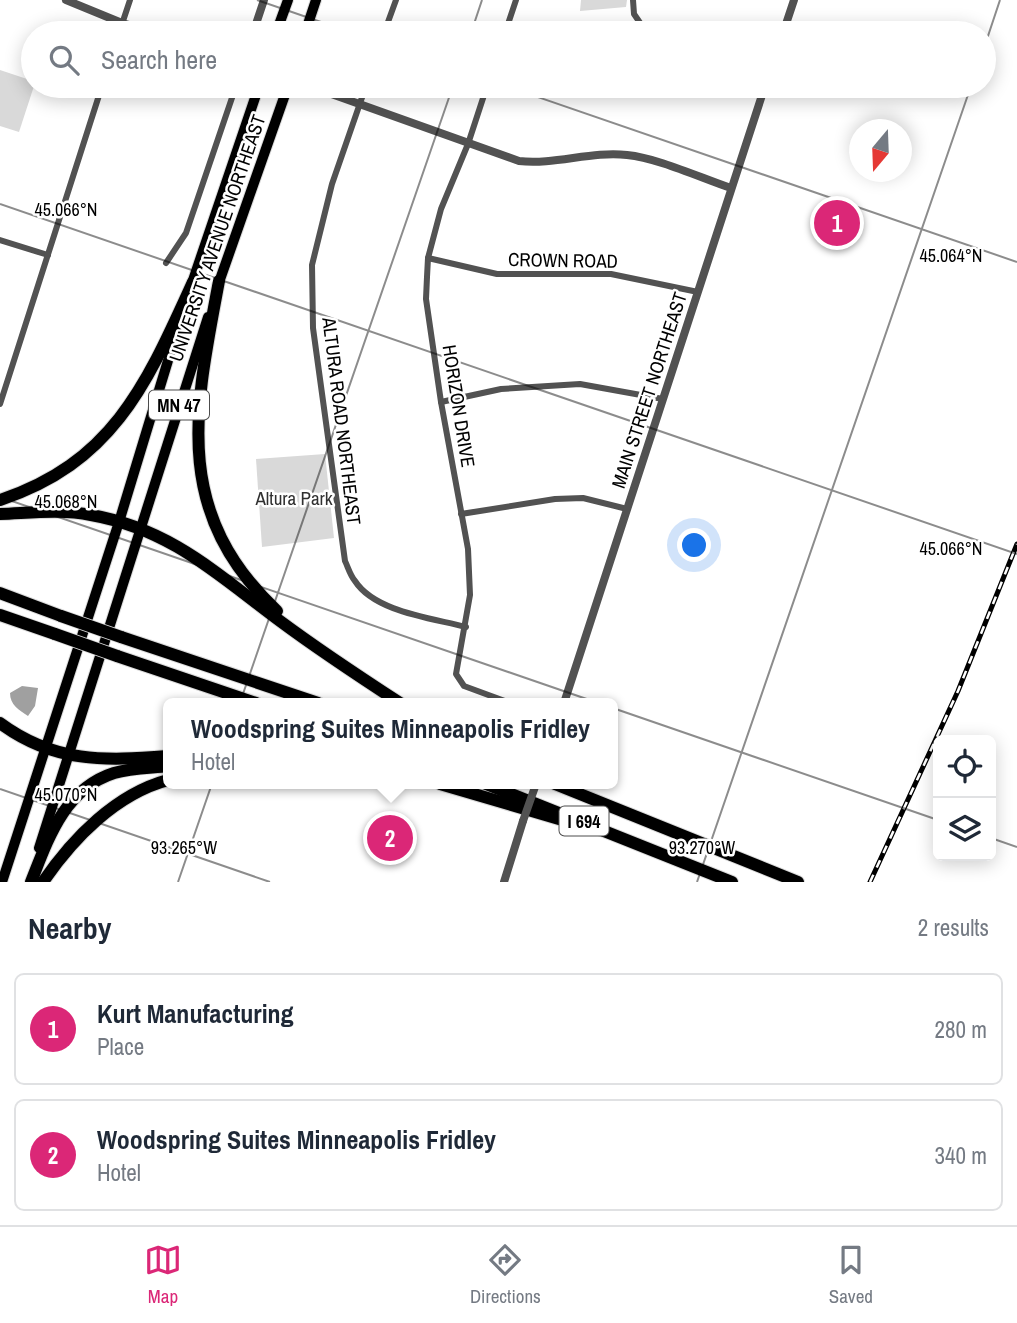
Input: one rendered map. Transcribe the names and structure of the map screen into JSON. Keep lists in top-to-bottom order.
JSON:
{
  "streets": {
    "highway": ["I 694"],
    "main road": ["UNIVERSITY AVENUE NORTHEAST", "MN 47"],
    "street": [
      "CROWN ROAD",
      "MAIN STREET NORTHEAST",
      "HORIZON DRIVE",
      "ALTURA ROAD NORTHEAST"
    ]
  },
  "crossings": [
    ["CROWN ROAD", "MAIN STREET NORTHEAST"],
    ["CROWN ROAD", "HORIZON DRIVE"],
    ["HORIZON DRIVE", "ALTURA ROAD NORTHEAST"]
  ],
  "parks": ["Altura Park"],
  "north": "bottom",
  "page": {
    "search": "Search here",
    "pins": ["1", "2"],
    "popup": ["Woodspring Suites Minneapolis Fridley", "Hotel"],
    "heading": ["Nearby", "2 results"],
    "list": [
      {
        "mark": "1",
        "name": "Kurt Manufacturing",
        "note": "Place",
        "value": "280 m"
      },
      {
        "mark": "2",
        "name": "Woodspring Suites Minneapolis Fridley",
        "note": "Hotel",
        "value": "340 m"
      }
    ],
    "nav": ["Map", "Directions", "Saved"]
  },
  "coordinates": [
    "45.066°N",
    "45.064°N",
    "45.068°N",
    "45.070°N",
    "93.265°W",
    "93.270°W"
  ]
}
